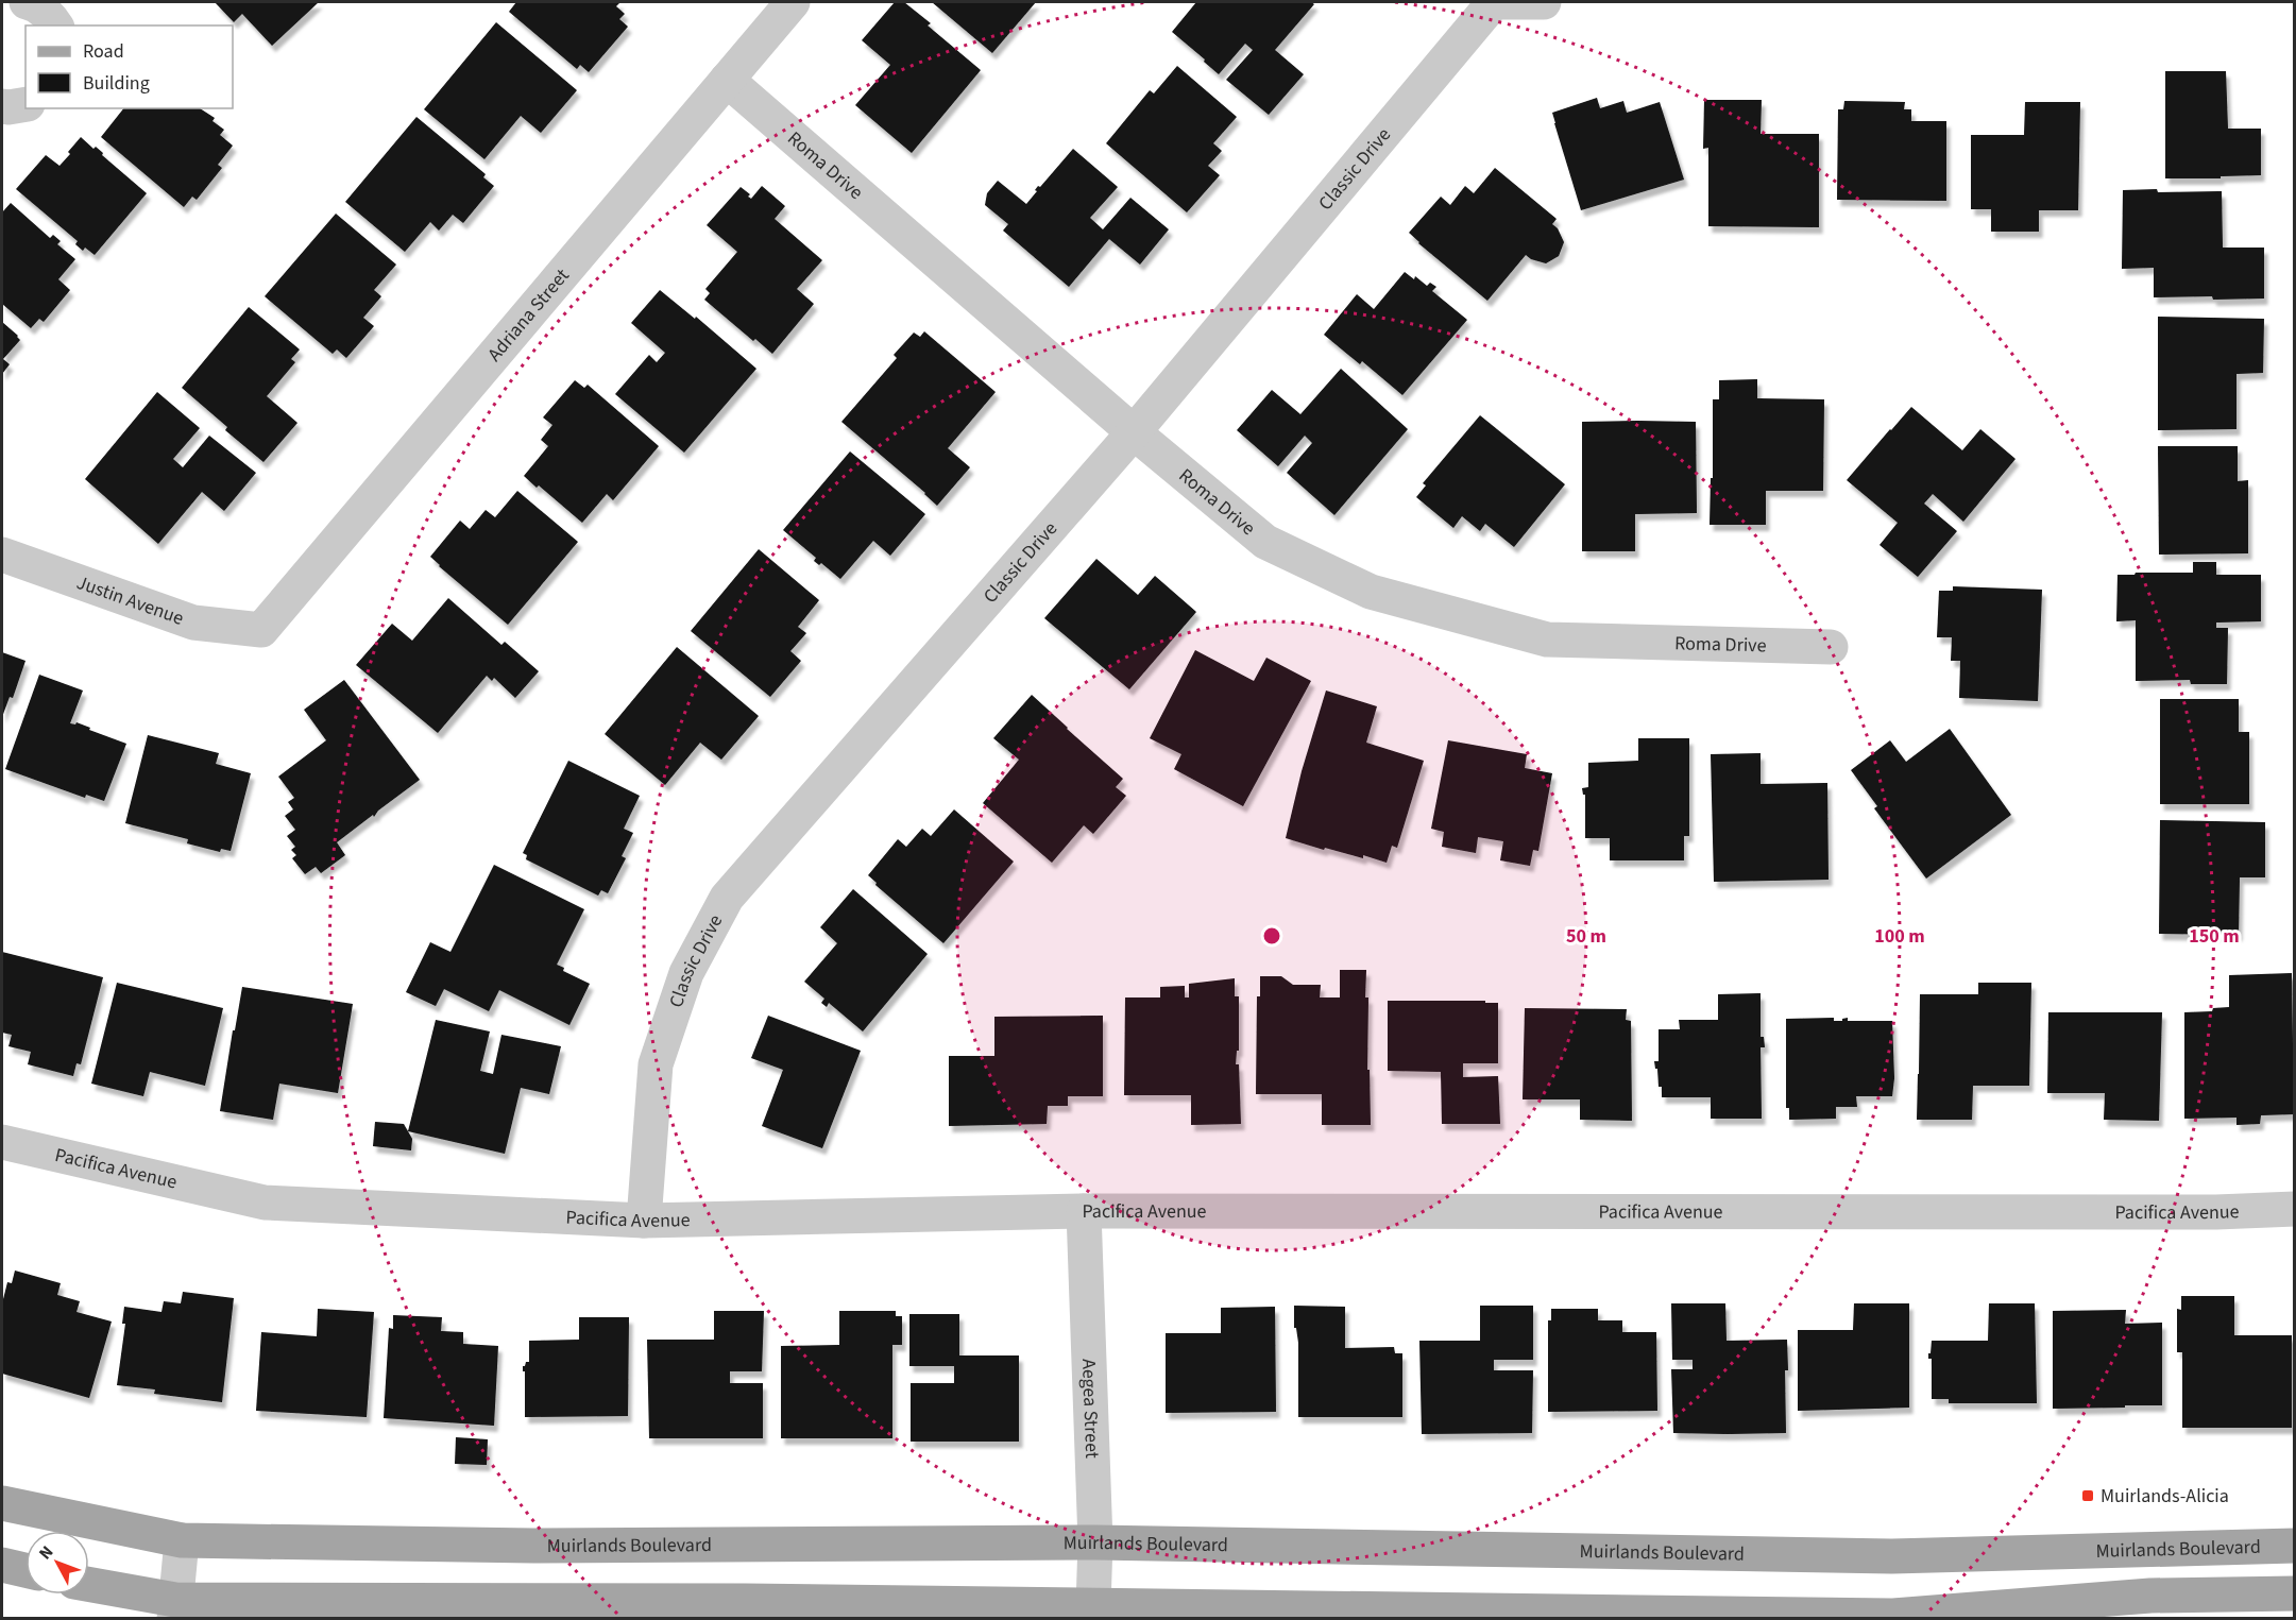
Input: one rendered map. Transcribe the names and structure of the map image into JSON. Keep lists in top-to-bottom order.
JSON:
{
  "streets": {
    "main road": ["Muirlands Boulevard"],
    "street": [
      "Roma Drive",
      "Classic Drive",
      "Adriana Street",
      "Justin Avenue",
      "Pacifica Avenue",
      "Aegea Street"
    ]
  },
  "crossings": [
    ["Roma Drive", "Classic Drive"],
    ["Roma Drive", "Adriana Street"],
    ["Classic Drive", "Pacifica Avenue"],
    ["Adriana Street", "Justin Avenue"],
    ["Pacifica Avenue", "Aegea Street"],
    ["Aegea Street", "Muirlands Boulevard"]
  ],
  "places": {
    "transit": ["Muirlands-Alicia"]
  },
  "legend": ["Road", "Building"],
  "north": "top left",
  "rings": ["50 m", "100 m", "150 m"]
}
